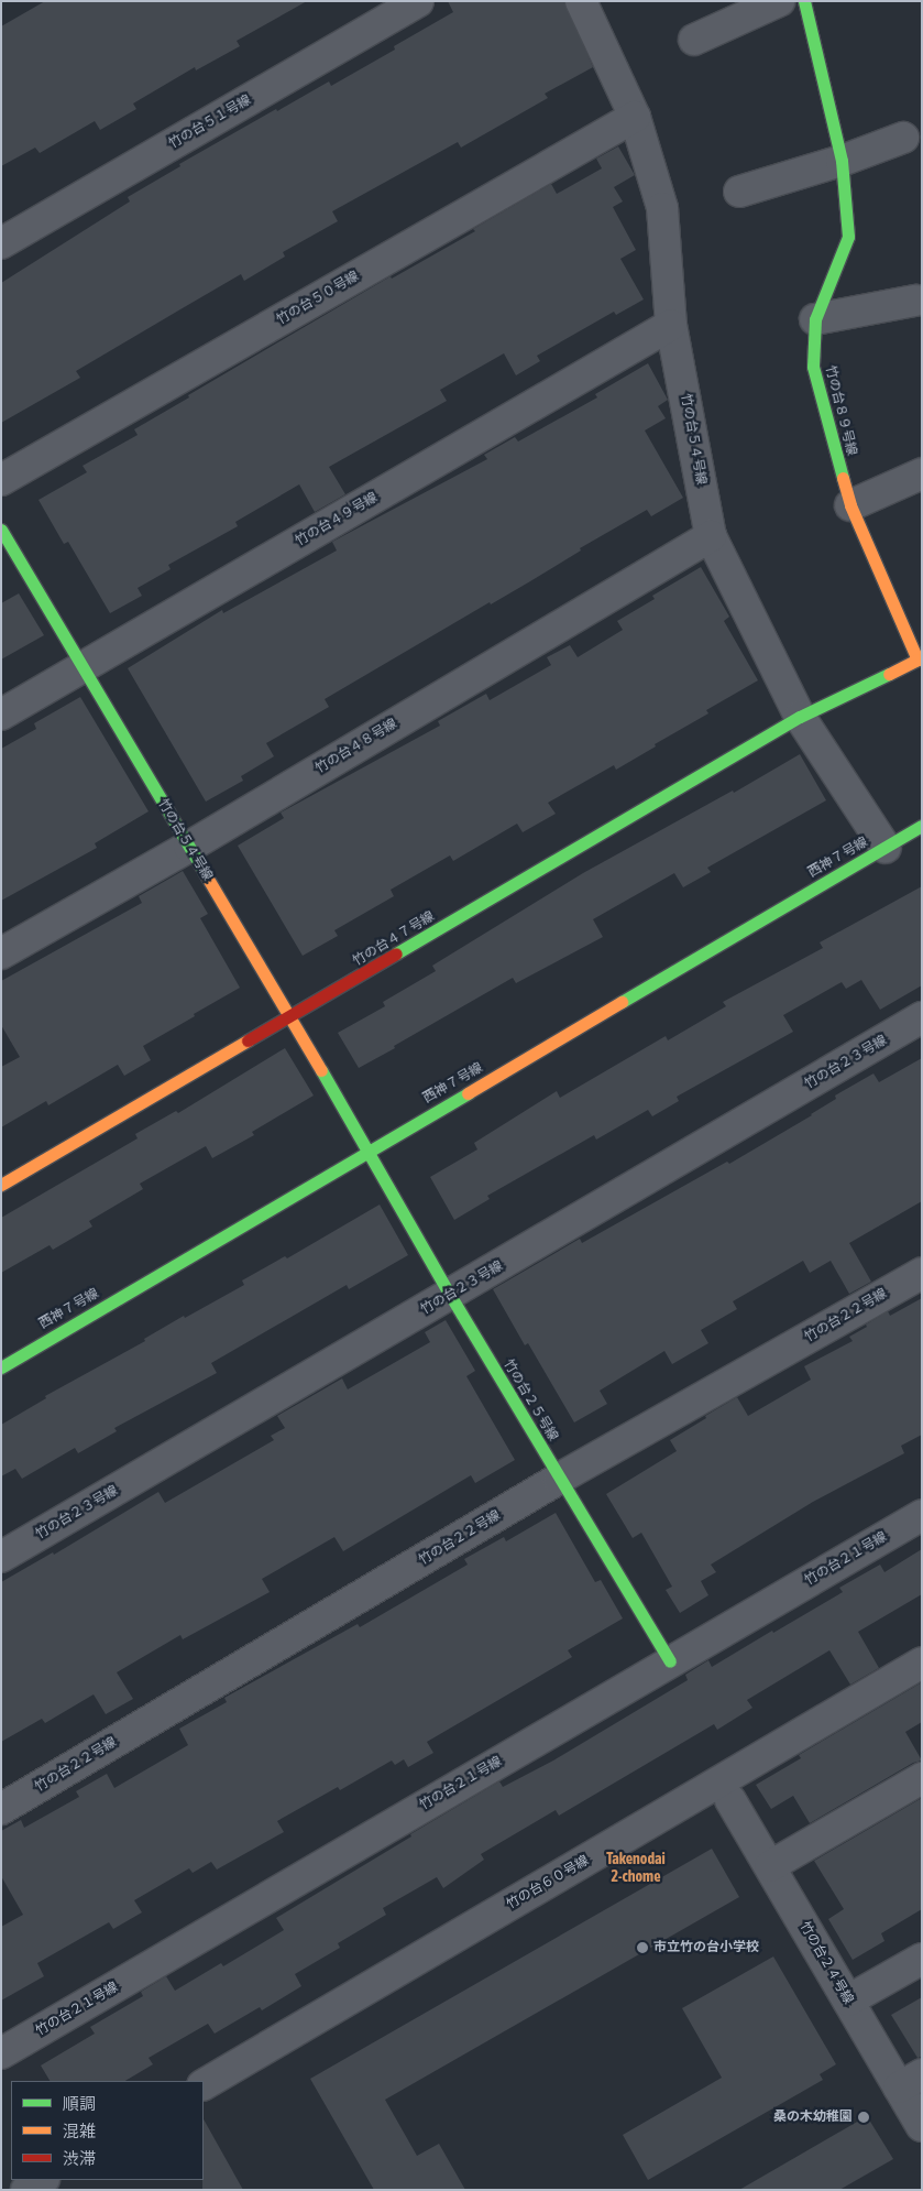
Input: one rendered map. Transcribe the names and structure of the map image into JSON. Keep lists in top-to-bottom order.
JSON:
{
  "streets": {
    "street": [
      "竹の台５１号線",
      "竹の台５０号線",
      "竹の台８９号線",
      "竹の台５４号線",
      "竹の台４９号線",
      "竹の台４８号線",
      "西神７号線",
      "竹の台４７号線",
      "竹の台２３号線",
      "竹の台２２号線",
      "竹の台２５号線",
      "竹の台２１号線",
      "竹の台６０号線",
      "竹の台２４号線"
    ]
  },
  "crossings": [
    ["竹の台５０号線", "竹の台５４号線"],
    ["竹の台８９号線", "竹の台５４号線"],
    ["竹の台８９号線", "竹の台４７号線"],
    ["竹の台５４号線", "竹の台４９号線"],
    ["竹の台５４号線", "竹の台４８号線"],
    ["竹の台５４号線", "西神７号線"],
    ["竹の台５４号線", "竹の台４７号線"],
    ["竹の台５４号線", "竹の台２５号線"],
    ["西神７号線", "竹の台２５号線"],
    ["竹の台２３号線", "竹の台２５号線"],
    ["竹の台２２号線", "竹の台２５号線"],
    ["竹の台２５号線", "竹の台２１号線"]
  ],
  "districts": ["Takenodai 2-chome"],
  "places": ["市立竹の台小学校", "桑の木幼稚園"],
  "legend": ["順調", "混雑", "渋滞"]
}
